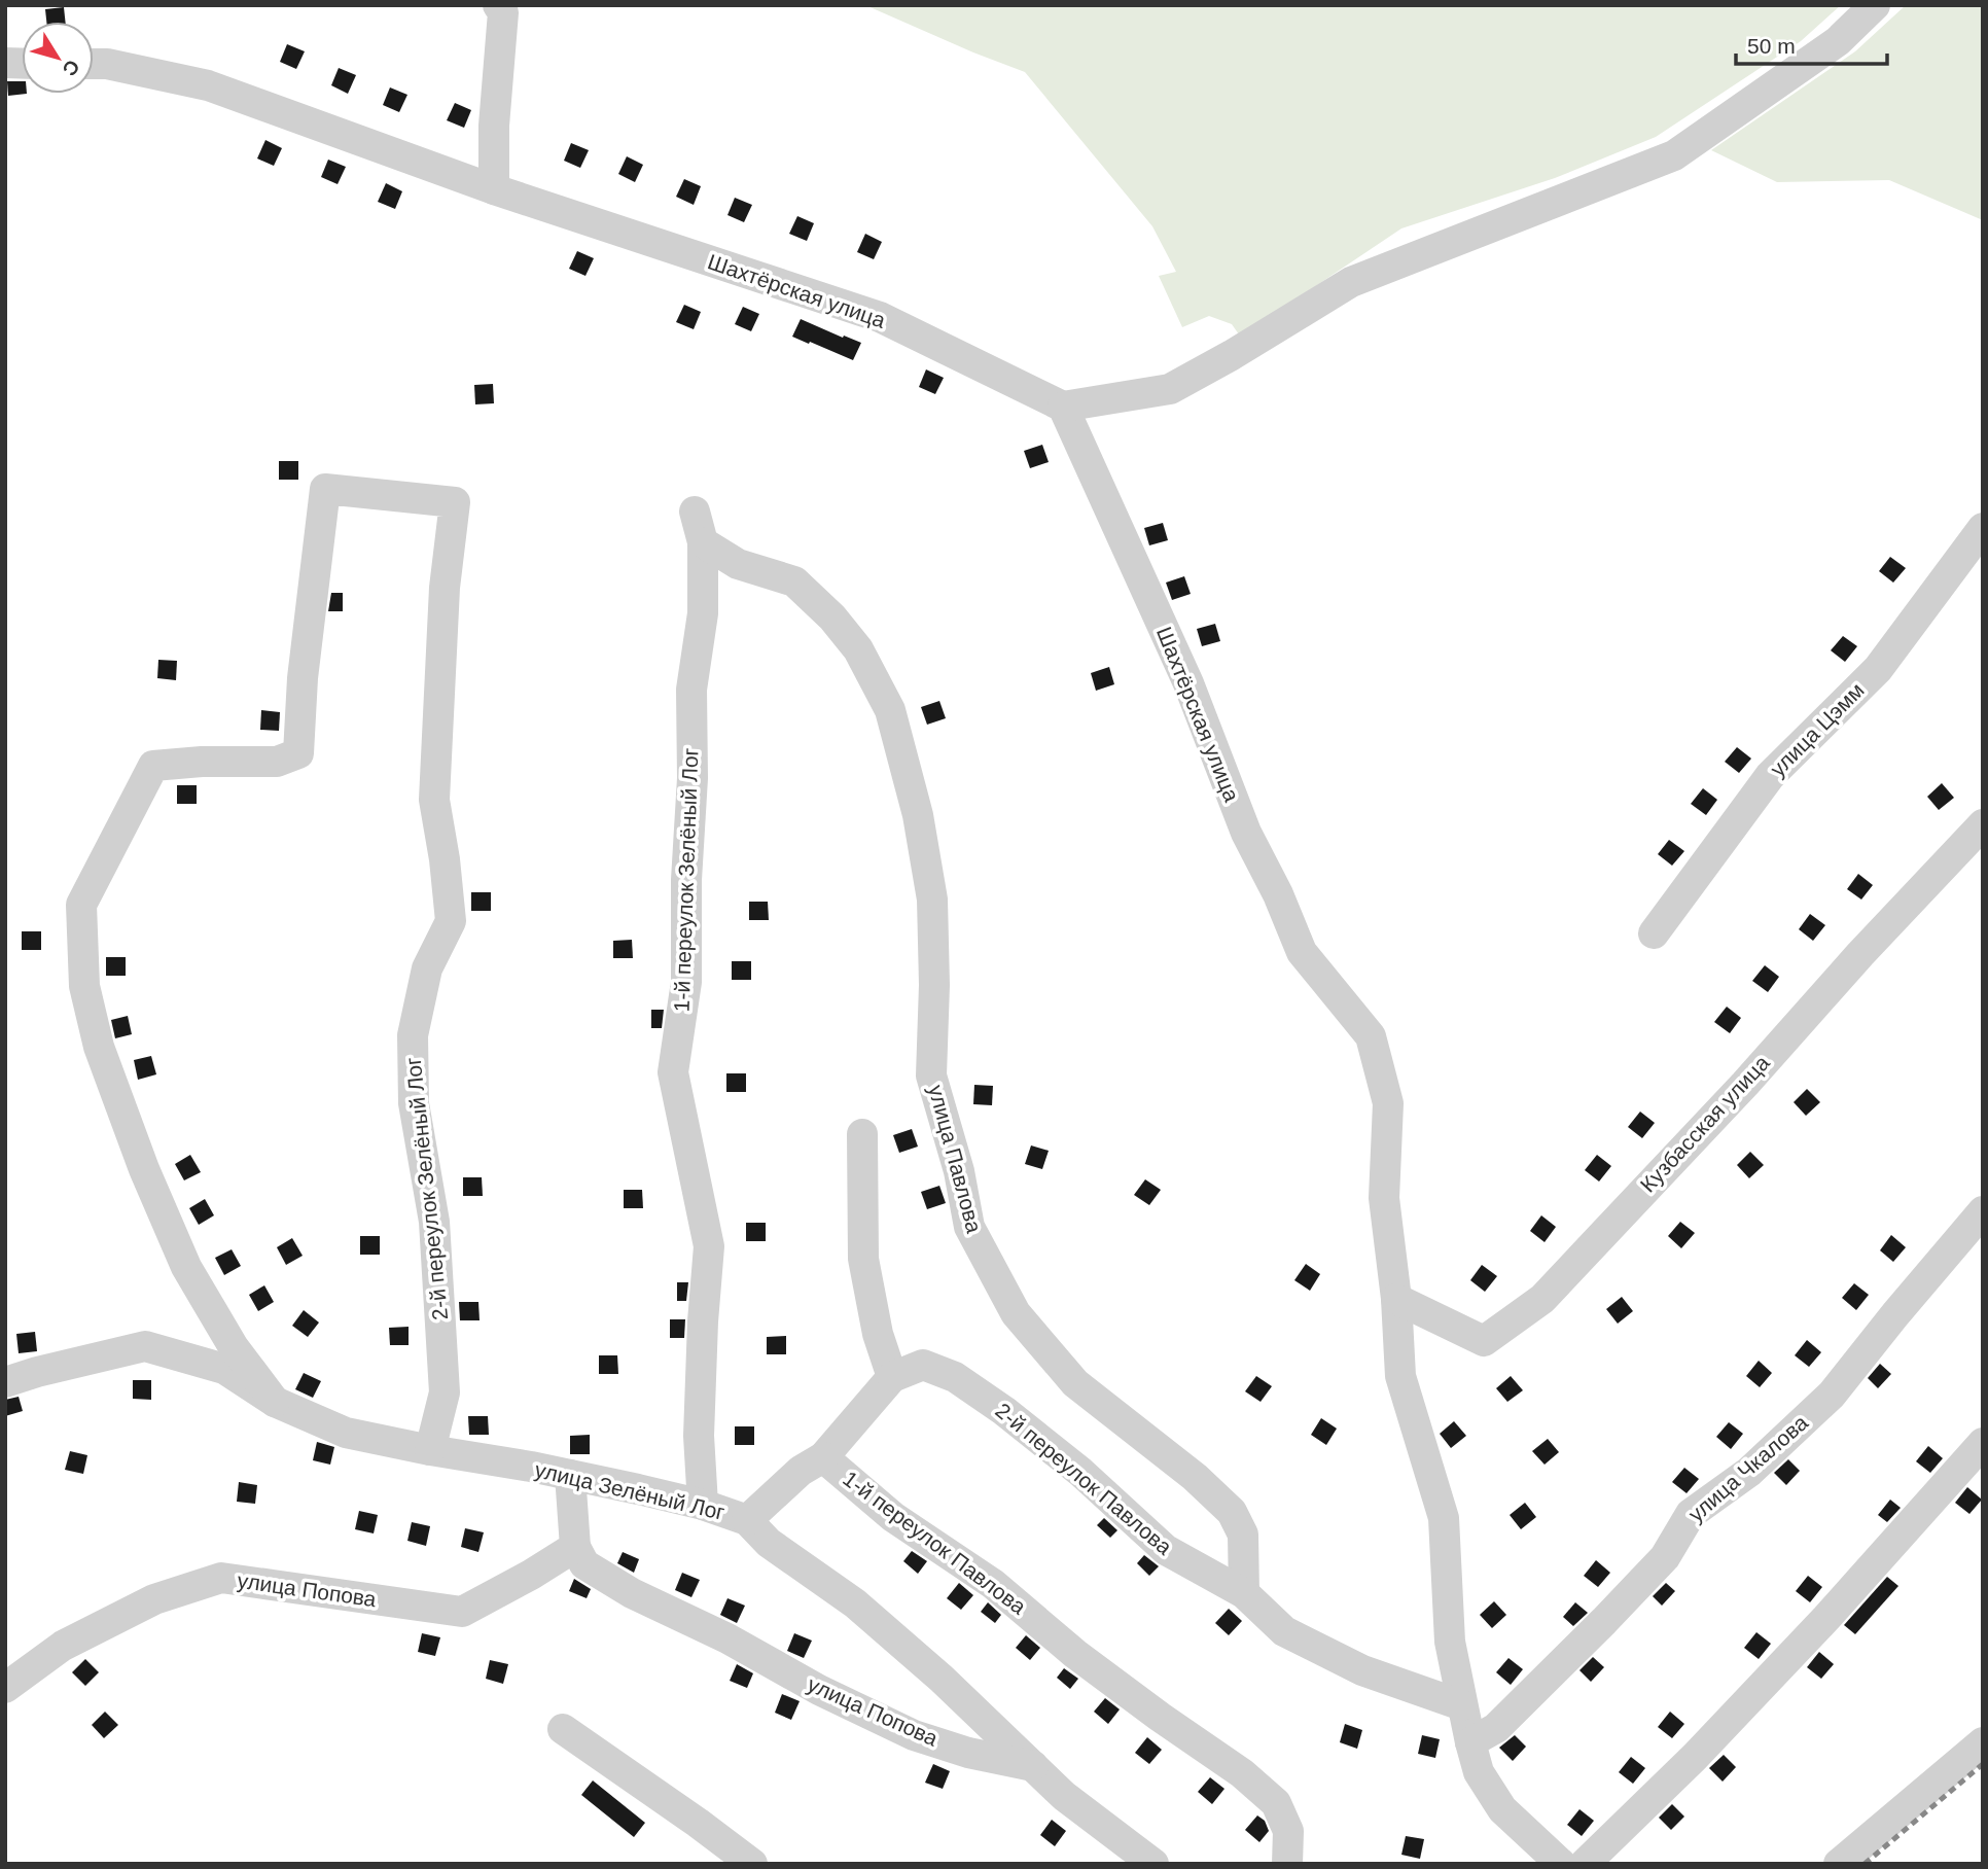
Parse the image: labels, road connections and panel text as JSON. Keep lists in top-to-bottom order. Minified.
{"streets":{"street":["Шахтёрская улица","улица Цэмм","1-й переулок Зелёный Лог","Кузбасская улица","улица Павлова","2-й переулок Зелёный Лог","улица Чкалова","2-й переулок Павлова","улица Зелёный Лог","1-й переулок Павлова","улица Попова"]},"crossings":[["Шахтёрская улица","Кузбасская улица"],["Шахтёрская улица","улица Чкалова"],["Шахтёрская улица","2-й переулок Павлова"],["1-й переулок Зелёный Лог","улица Павлова"],["1-й переулок Зелёный Лог","улица Зелёный Лог"],["улица Павлова","2-й переулок Павлова"],["2-й переулок Зелёный Лог","улица Зелёный Лог"],["2-й переулок Павлова","1-й переулок Павлова"],["улица Зелёный Лог","улица Попова"]],"scale_bar":"50 m","north":"bottom right"}
